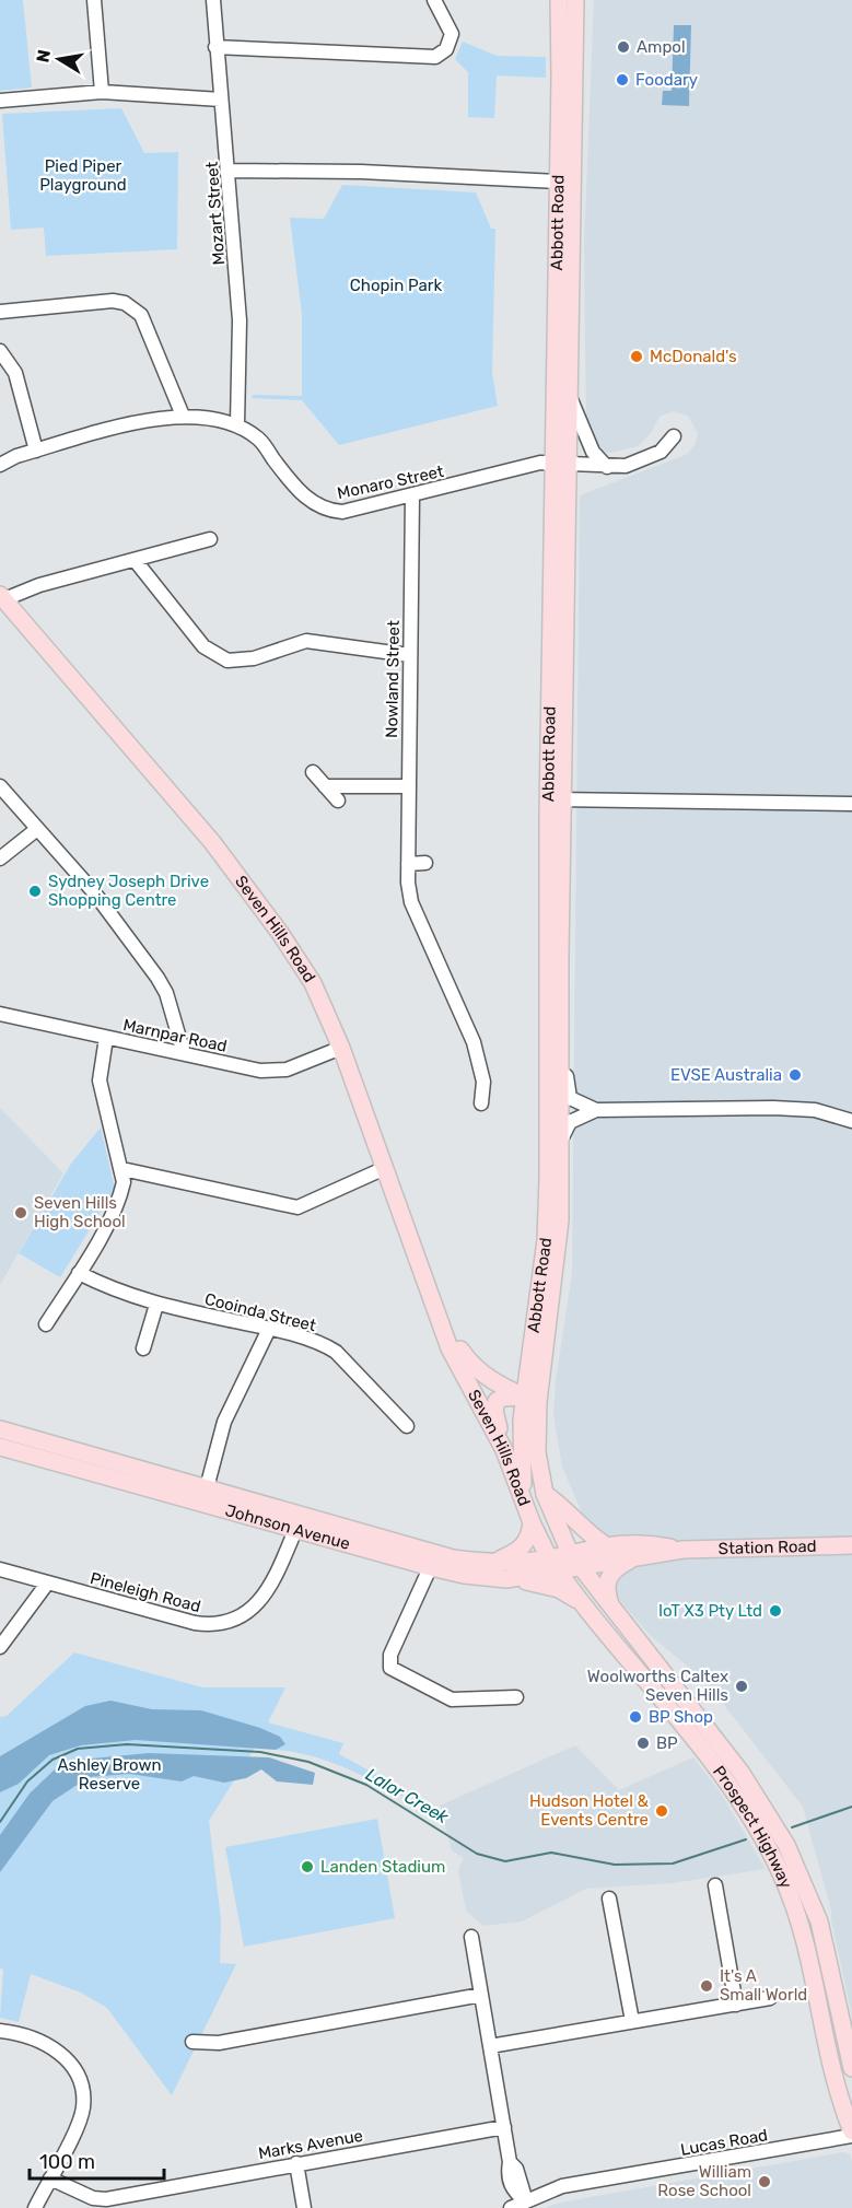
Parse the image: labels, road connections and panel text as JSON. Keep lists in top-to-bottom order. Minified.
{"streets":{"main road":["Abbott Road","Seven Hills Road","Johnson Avenue","Station Road","Prospect Highway"],"street":["Mozart Street","Monaro Street","Nowland Street","Marnpar Road","Cooinda Street","Pineleigh Road","Lucas Road","Marks Avenue"]},"crossings":[["Mozart Street","Monaro Street"],["Abbott Road","Monaro Street"],["Abbott Road","Seven Hills Road"],["Monaro Street","Nowland Street"],["Seven Hills Road","Marnpar Road"],["Seven Hills Road","Johnson Avenue"],["Seven Hills Road","Station Road"],["Seven Hills Road","Prospect Highway"],["Johnson Avenue","Station Road"],["Johnson Avenue","Pineleigh Road"],["Johnson Avenue","Prospect Highway"],["Station Road","Prospect Highway"],["Prospect Highway","Lucas Road"]],"water":["Lalor Creek"],"parks":["Pied Piper Playground","Chopin Park","Ashley Brown Reserve"],"places":["Ampol","Foodary","McDonald's","Sydney Joseph Drive Shopping Centre","EVSE Australia","Seven Hills High School","IoT X3 Pty Ltd","Woolworths Caltex Seven Hills","BP Shop","BP","Hudson Hotel & Events Centre","Landen Stadium","It's A Small World","William Rose School"],"scale_bar":"100 m","north":"left"}
